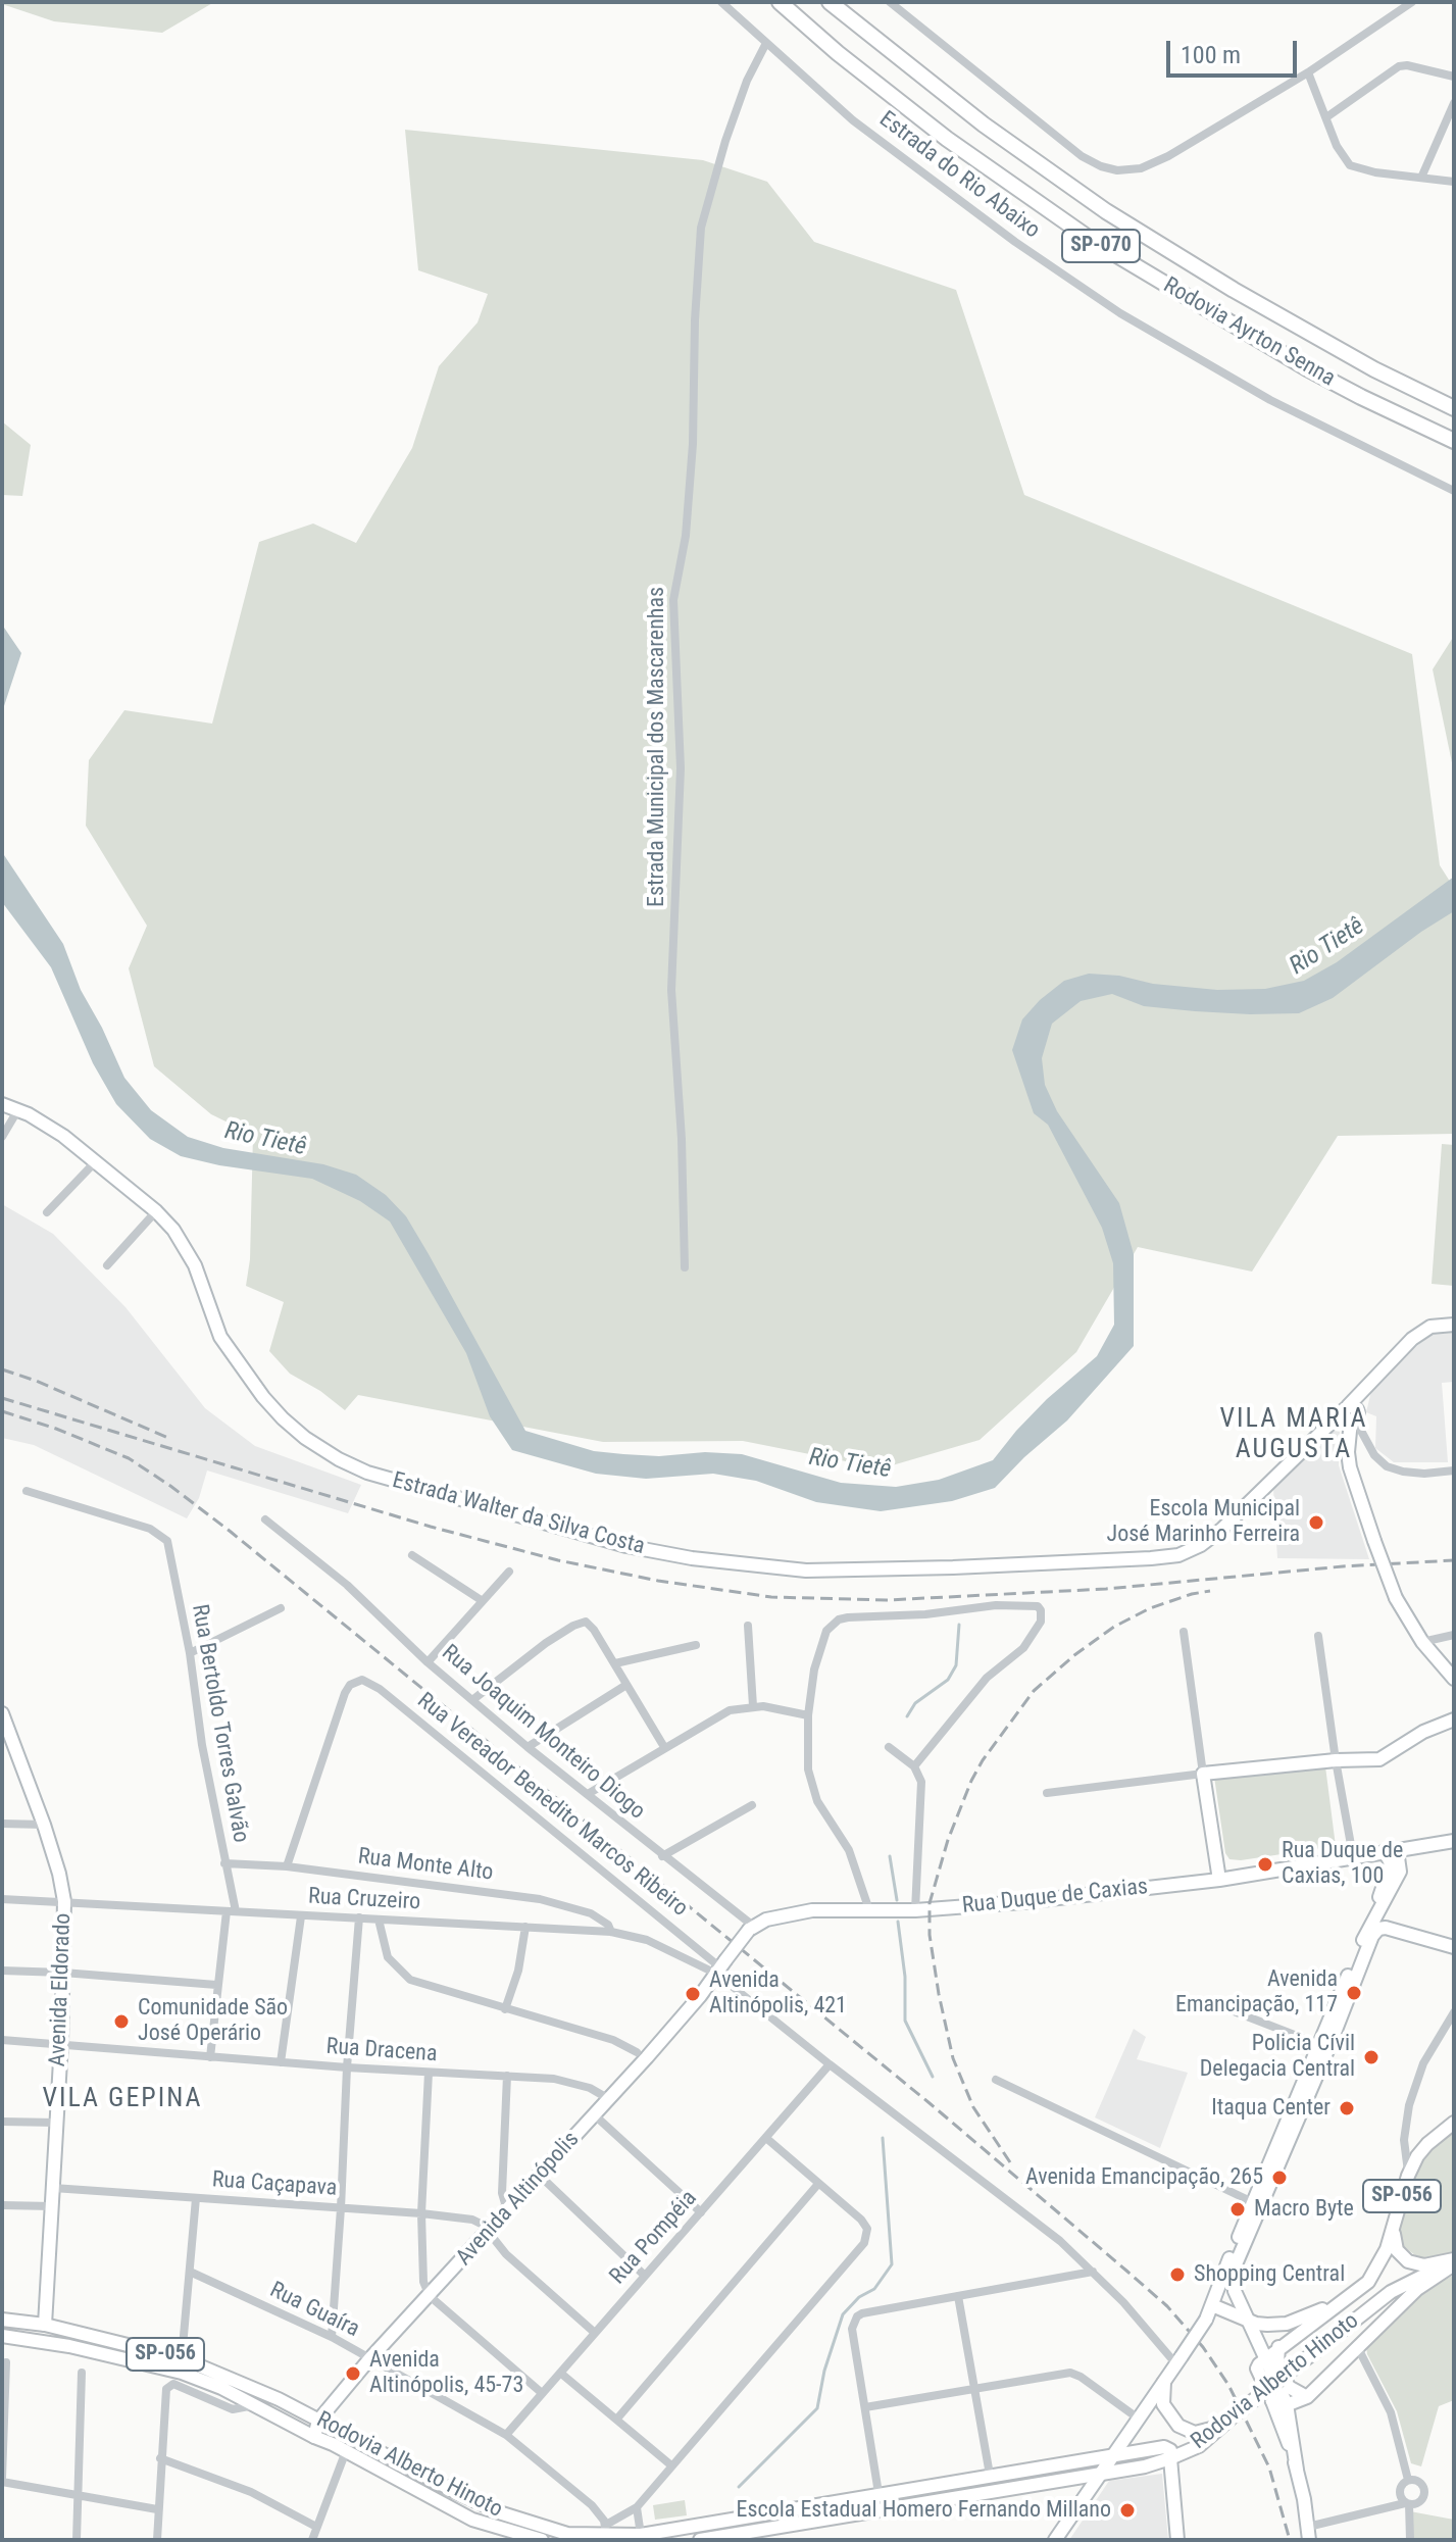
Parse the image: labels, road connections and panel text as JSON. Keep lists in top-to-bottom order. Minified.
{"streets":{"highway":["SP-070","Rodovia Ayrton Senna"],"main road":["Estrada Walter da Silva Costa","Rua Duque de Caxias","Avenida Eldorado","SP-056","Avenida Altinópolis","Rodovia Alberto Hinoto"],"street":["Estrada do Rio Abaixo","Estrada Municipal dos Mascarenhas","Rua Bertoldo Torres Galvão","Rua Joaquim Monteiro Diogo","Rua Vereador Benedito Marcos Ribeiro","Rua Monte Alto","Rua Cruzeiro","Rua Dracena","Rua Caçapava","Rua Pompéia","Rua Guaíra"]},"crossings":[["Estrada do Rio Abaixo","Estrada Municipal dos Mascarenhas"],["Rua Bertoldo Torres Galvão","Rua Monte Alto"],["Rua Bertoldo Torres Galvão","Rua Cruzeiro"],["Rua Joaquim Monteiro Diogo","Rua Duque de Caxias"],["Rua Vereador Benedito Marcos Ribeiro","Rua Monte Alto"],["Rua Vereador Benedito Marcos Ribeiro","Rua Cruzeiro"],["Rua Vereador Benedito Marcos Ribeiro","Avenida Altinópolis"],["Rua Vereador Benedito Marcos Ribeiro","Rua Pompéia"],["Rua Monte Alto","Rua Cruzeiro"],["Rua Cruzeiro","Avenida Eldorado"],["Rua Cruzeiro","Avenida Altinópolis"],["Avenida Eldorado","Rua Dracena"],["Avenida Eldorado","Rua Caçapava"],["Avenida Eldorado","Rodovia Alberto Hinoto"],["Rua Dracena","Avenida Altinópolis"],["Rua Caçapava","Avenida Altinópolis"],["Avenida Altinópolis","Rua Guaíra"],["Avenida Altinópolis","Rodovia Alberto Hinoto"],["Rua Pompéia","Rua Guaíra"],["Rua Guaíra","Rodovia Alberto Hinoto"]],"districts":["VILA MARIA AUGUSTA","VILA GEPINA"],"water":["Rio Tietê"],"places":["Escola Municipal José Marinho Ferreira","Rua Duque de Caxias, 100","Avenida Emancipação, 117","Avenida Altinópolis, 421","Comunidade São José Operário","Policia Cívil Delegacia Central","Itaqua Center","Avenida Emancipação, 265","Macro Byte","Shopping Central","Avenida Altinópolis, 45-73","Escola Estadual Homero Fernando Millano"],"scale_bar":"100 m"}
